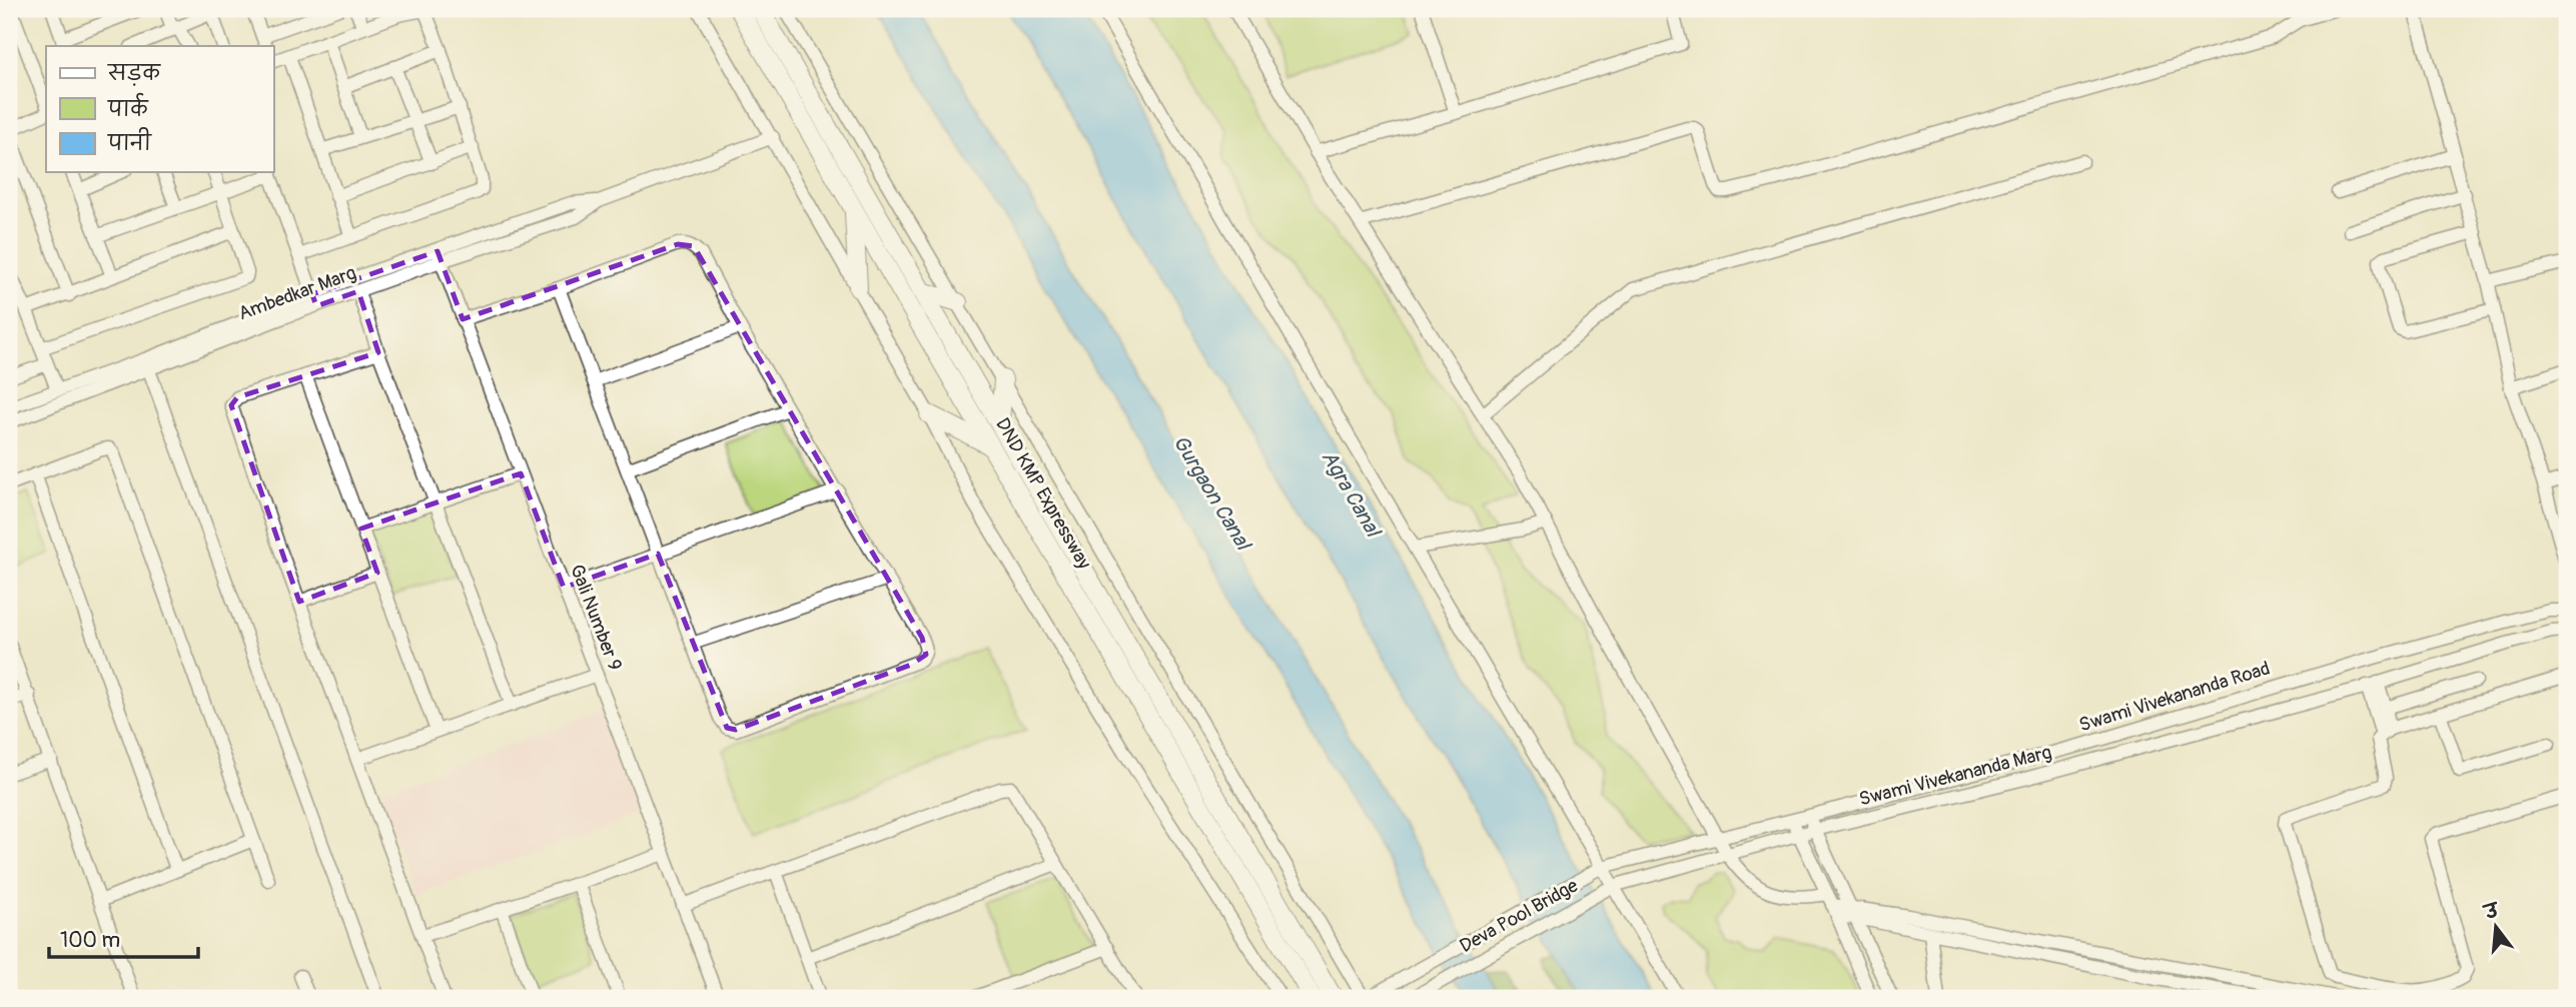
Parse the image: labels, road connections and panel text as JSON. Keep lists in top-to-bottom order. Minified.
{"streets":{"highway":["DND KMP Expressway"],"street":["Ambedkar Marg","Gali Number 9","Swami Vivekananda Road","Swami Vivekananda Marg","Deva Pool Bridge"]},"crossings":[["Ambedkar Marg","Gali Number 9"],["Swami Vivekananda Marg","Deva Pool Bridge"]],"water":["Gurgaon Canal","Agra Canal"],"legend":["सड़क","पार्क","पानी"],"scale_bar":"100 m","north":"top"}
